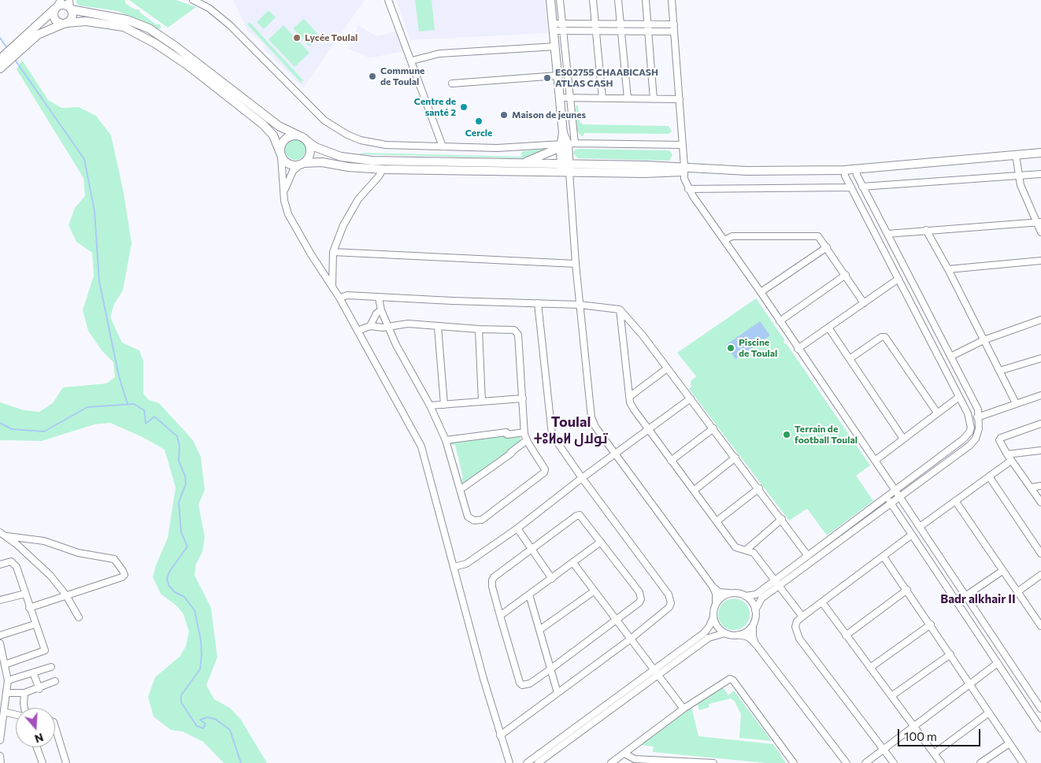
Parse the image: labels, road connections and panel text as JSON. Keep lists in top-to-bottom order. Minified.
{"districts":["Toulal ⵜⵓⵍⴰⵍ تولال","Badr alkhair II"],"places":["Lycée Toulal","Commune de Toulal","ES02755 CHAABICASH ATLAS CASH","Centre de santé 2","Maison de jeunes","Cercle","Piscine de Toulal","Terrain de football Toulal"],"scale_bar":"100 m","north":"bottom"}
